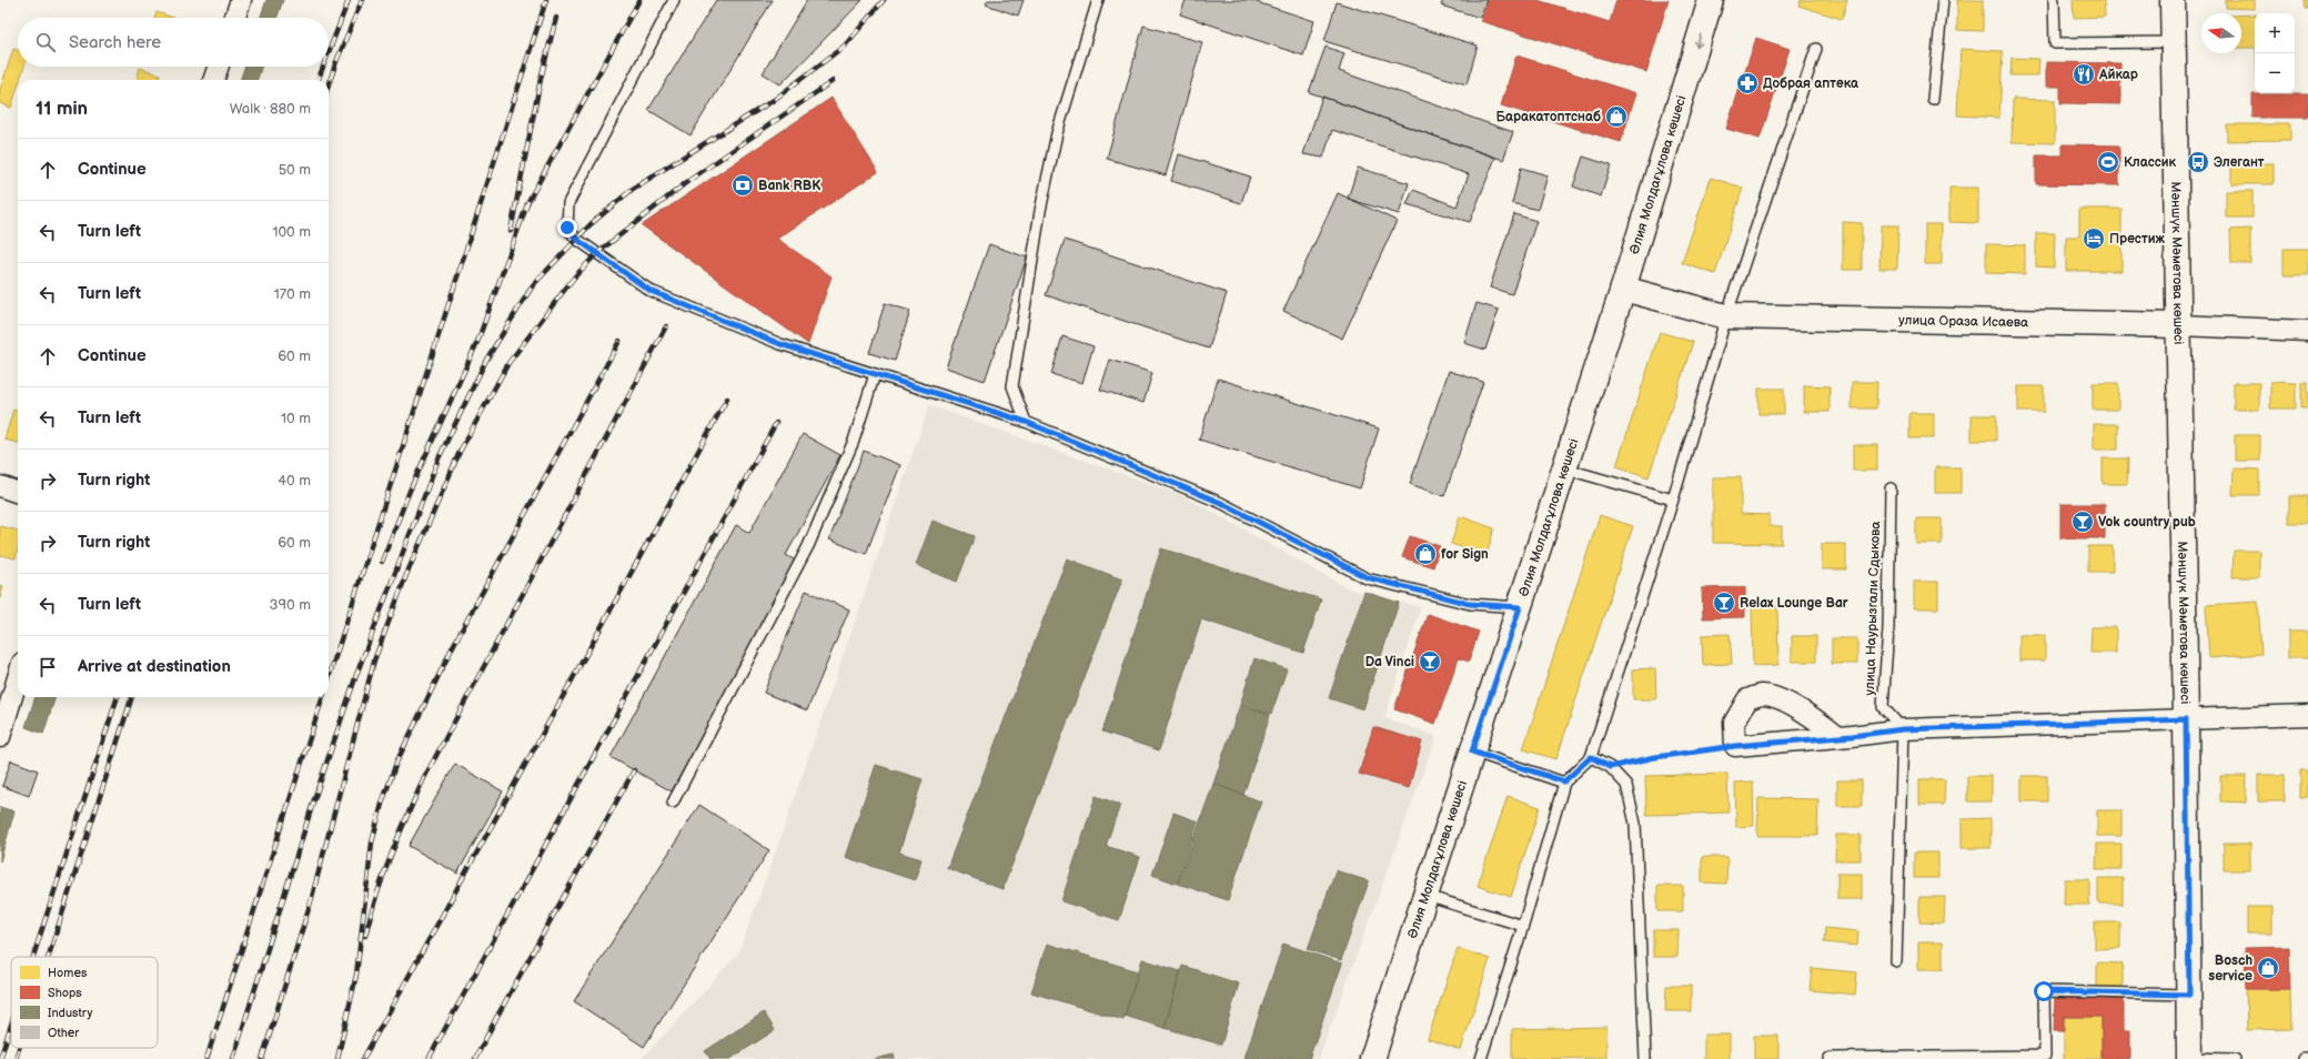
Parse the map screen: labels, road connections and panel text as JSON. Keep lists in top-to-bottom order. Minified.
{"streets":{"main road":["Әлия Молдағұлова көшесі","Мәншүк Мәметова көшесі","улица Ораза Исаева"],"lane":["улица Наурызгали Сдыкова"]},"crossings":[["Әлия Молдағұлова көшесі","улица Ораза Исаева"],["Мәншүк Мәметова көшесі","улица Ораза Исаева"]],"places":{"restaurant":["Айкар"],"pharmacy":["Добрая аптека"],"shop":["Баракатоптснаб","for Sign","Bosch service"],"sports":["Классик"],"bus stop":["Элегант"],"bank":["Bank RBK"],"hotel":["Престиж"],"bar":["Vok country pub","Relax Lounge Bar","Da Vinci"]},"legend":["Homes","Shops","Industry","Other"],"north":"left","page":{"map_buttons":["+","−"],"search":"Search here","heading":["11 min","Walk · 880 m"],"list":[["Continue","50 m"],["Turn left","100 m"],["Turn left","170 m"],["Continue","60 m"],["Turn left","10 m"],["Turn right","40 m"],["Turn right","60 m"],["Turn left","390 m"],"Arrive at destination"]}}
